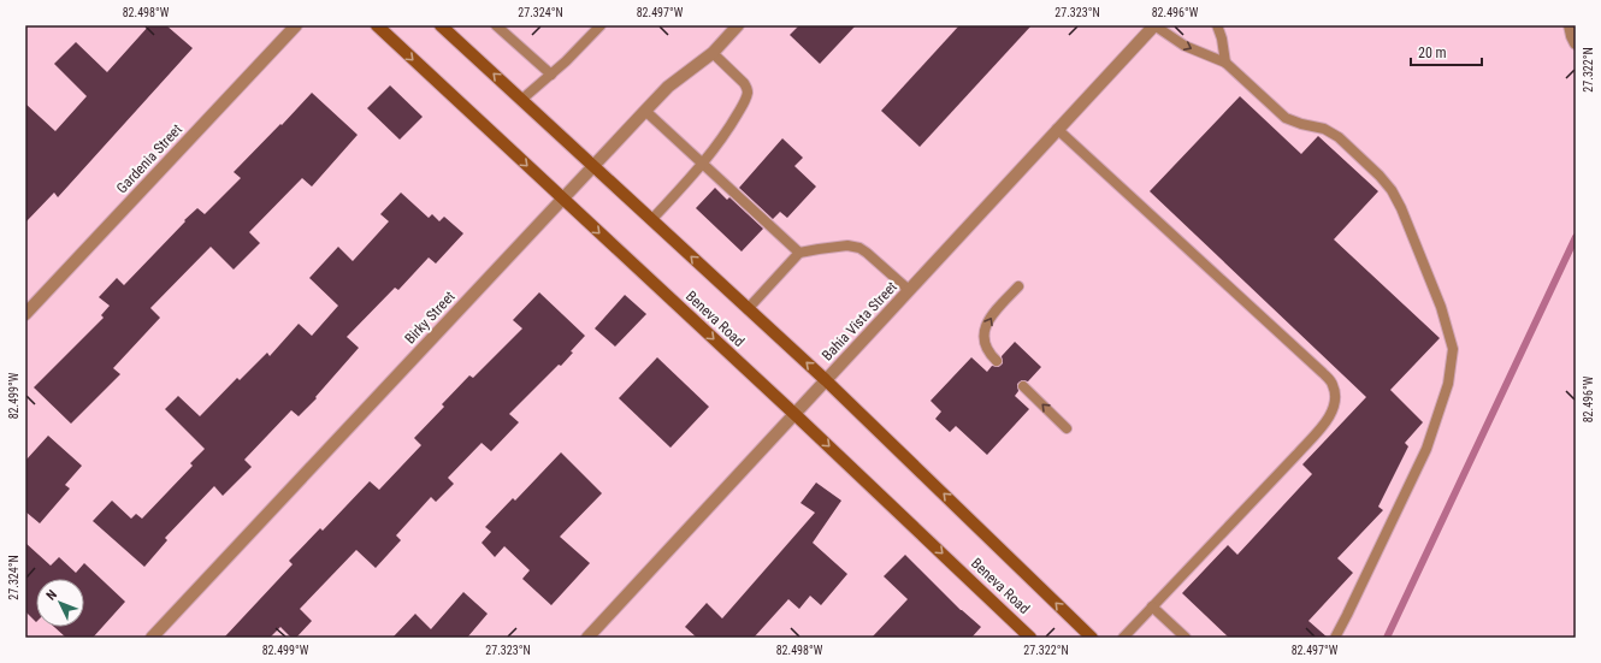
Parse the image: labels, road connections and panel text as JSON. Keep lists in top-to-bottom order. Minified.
{"streets":{"main road":["Beneva Road"],"street":["Gardenia Street","Birky Street","Bahia Vista Street"]},"crossings":[["Birky Street","Beneva Road"],["Beneva Road","Bahia Vista Street"]],"scale_bar":"20 m","north":"top left","coordinates":["82.498°W","27.324°N","82.497°W","27.323°N","82.496°W","27.322°N","82.499°W"]}
